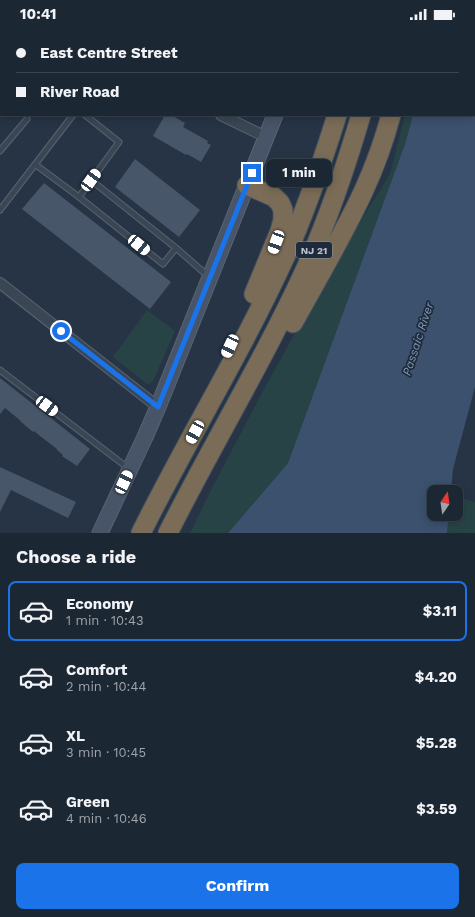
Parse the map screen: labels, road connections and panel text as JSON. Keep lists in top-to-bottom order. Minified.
{"streets":{"highway":["NJ 21"]},"water":["Passaic River"],"north":"top","page":{"status":"10:41","banner":["East Centre Street","River Road"],"bubble":"1 min","heading":"Choose a ride","list":[{"name":"Economy","note":"1 min · 10:43","value":"$3.11"},{"name":"Comfort","note":"2 min · 10:44","value":"$4.20"},{"name":"XL","note":"3 min · 10:45","value":"$5.28"},{"name":"Green","note":"4 min · 10:46","value":"$3.59"}],"buttons":"Confirm"}}
